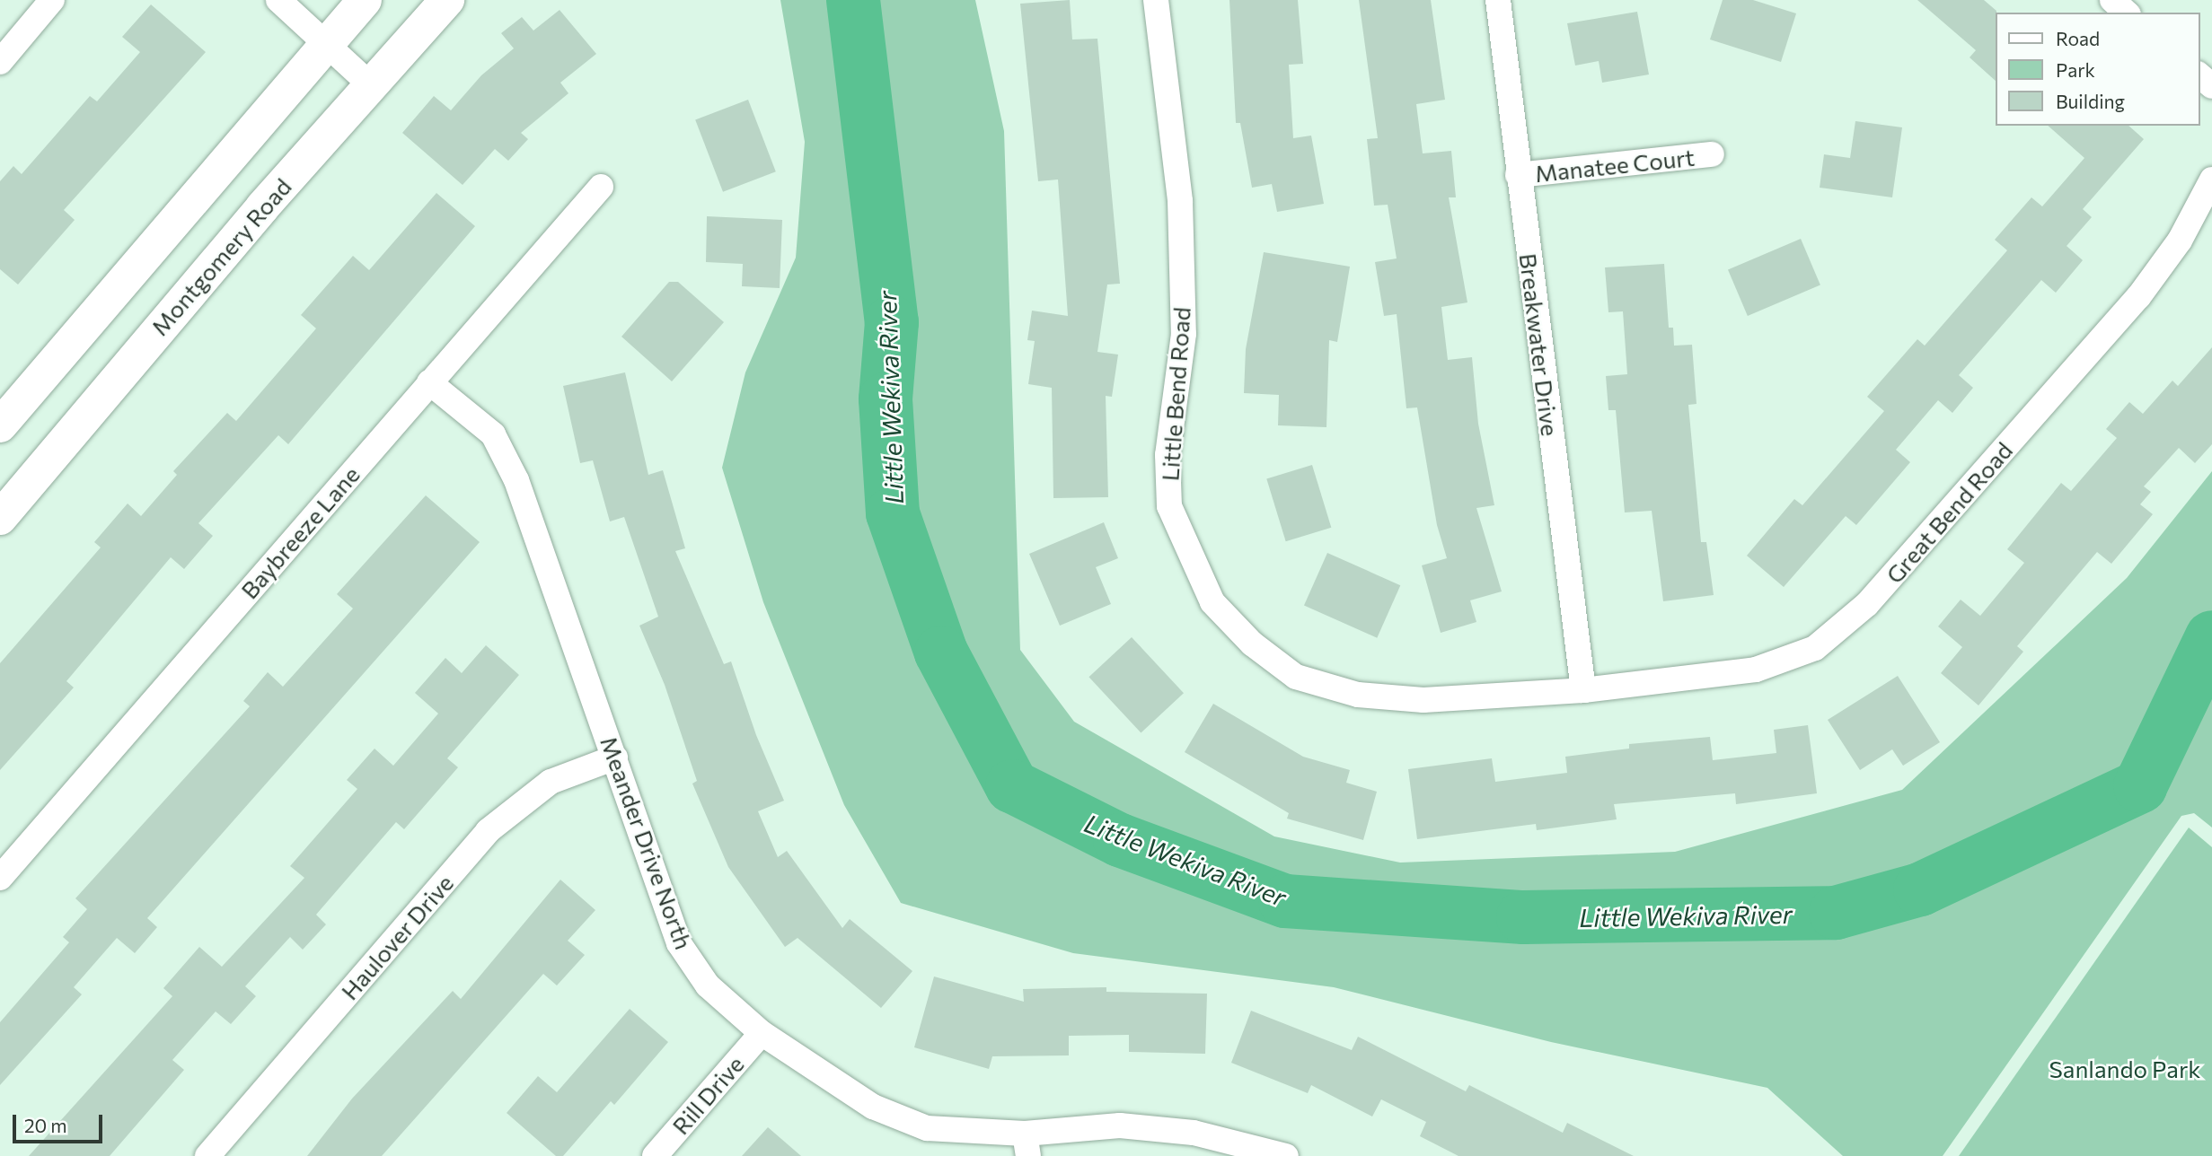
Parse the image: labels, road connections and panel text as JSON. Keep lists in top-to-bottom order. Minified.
{"streets":{"main road":["Montgomery Road"],"street":["Manatee Court","Breakwater Drive","Little Bend Road","Great Bend Road","Baybreeze Lane","Meander Drive North","Haulover Drive","Rill Drive"]},"crossings":[["Manatee Court","Breakwater Drive"],["Breakwater Drive","Little Bend Road"],["Breakwater Drive","Great Bend Road"],["Little Bend Road","Great Bend Road"],["Baybreeze Lane","Meander Drive North"],["Meander Drive North","Haulover Drive"],["Meander Drive North","Rill Drive"]],"water":["Little Wekiva River"],"parks":["Sanlando Park"],"legend":["Road","Park","Building"],"scale_bar":"20 m"}
